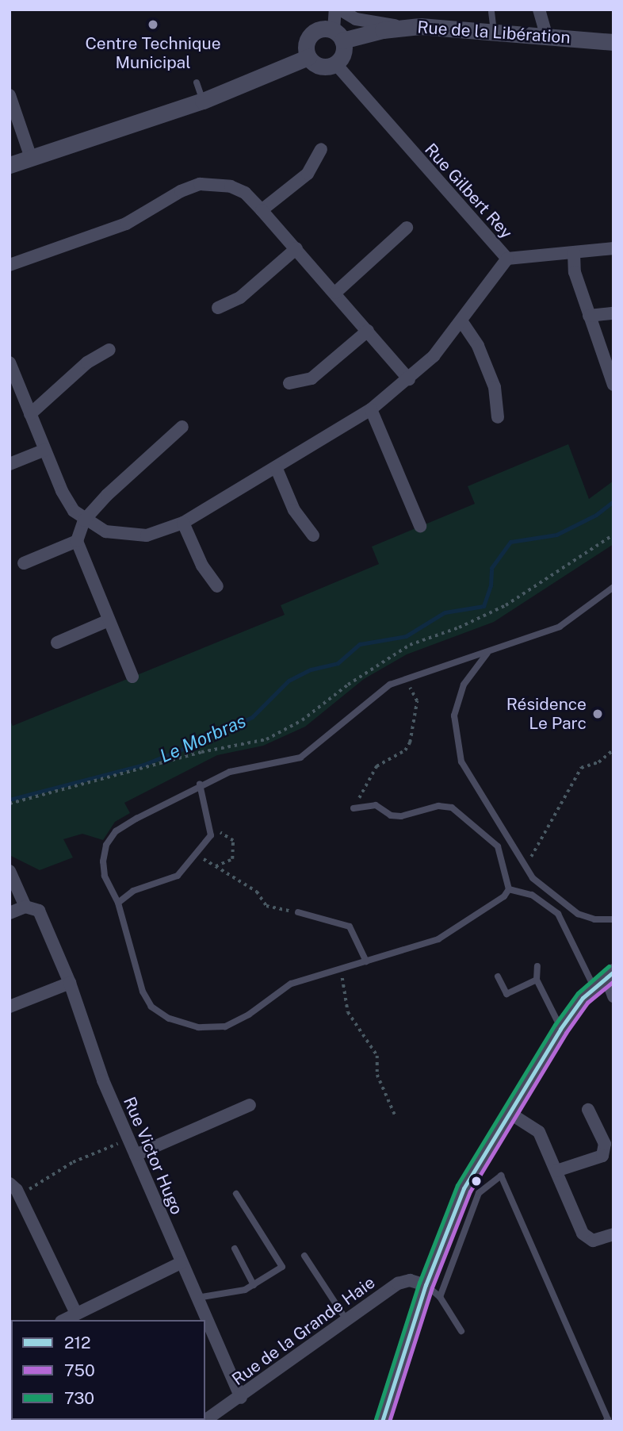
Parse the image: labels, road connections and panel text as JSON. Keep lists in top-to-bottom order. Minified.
{"streets":{"street":["Rue de la Libération","Rue Gilbert Rey","Rue Victor Hugo","Rue de la Grande Haie"]},"crossings":[["Rue de la Libération","Rue Gilbert Rey"],["Rue Victor Hugo","Rue de la Grande Haie"]],"water":["Le Morbras"],"places":["Centre Technique Municipal","Résidence Le Parc"],"lines":["transit line 730","transit line 212","transit line 750"],"legend":["212","750","730"]}
